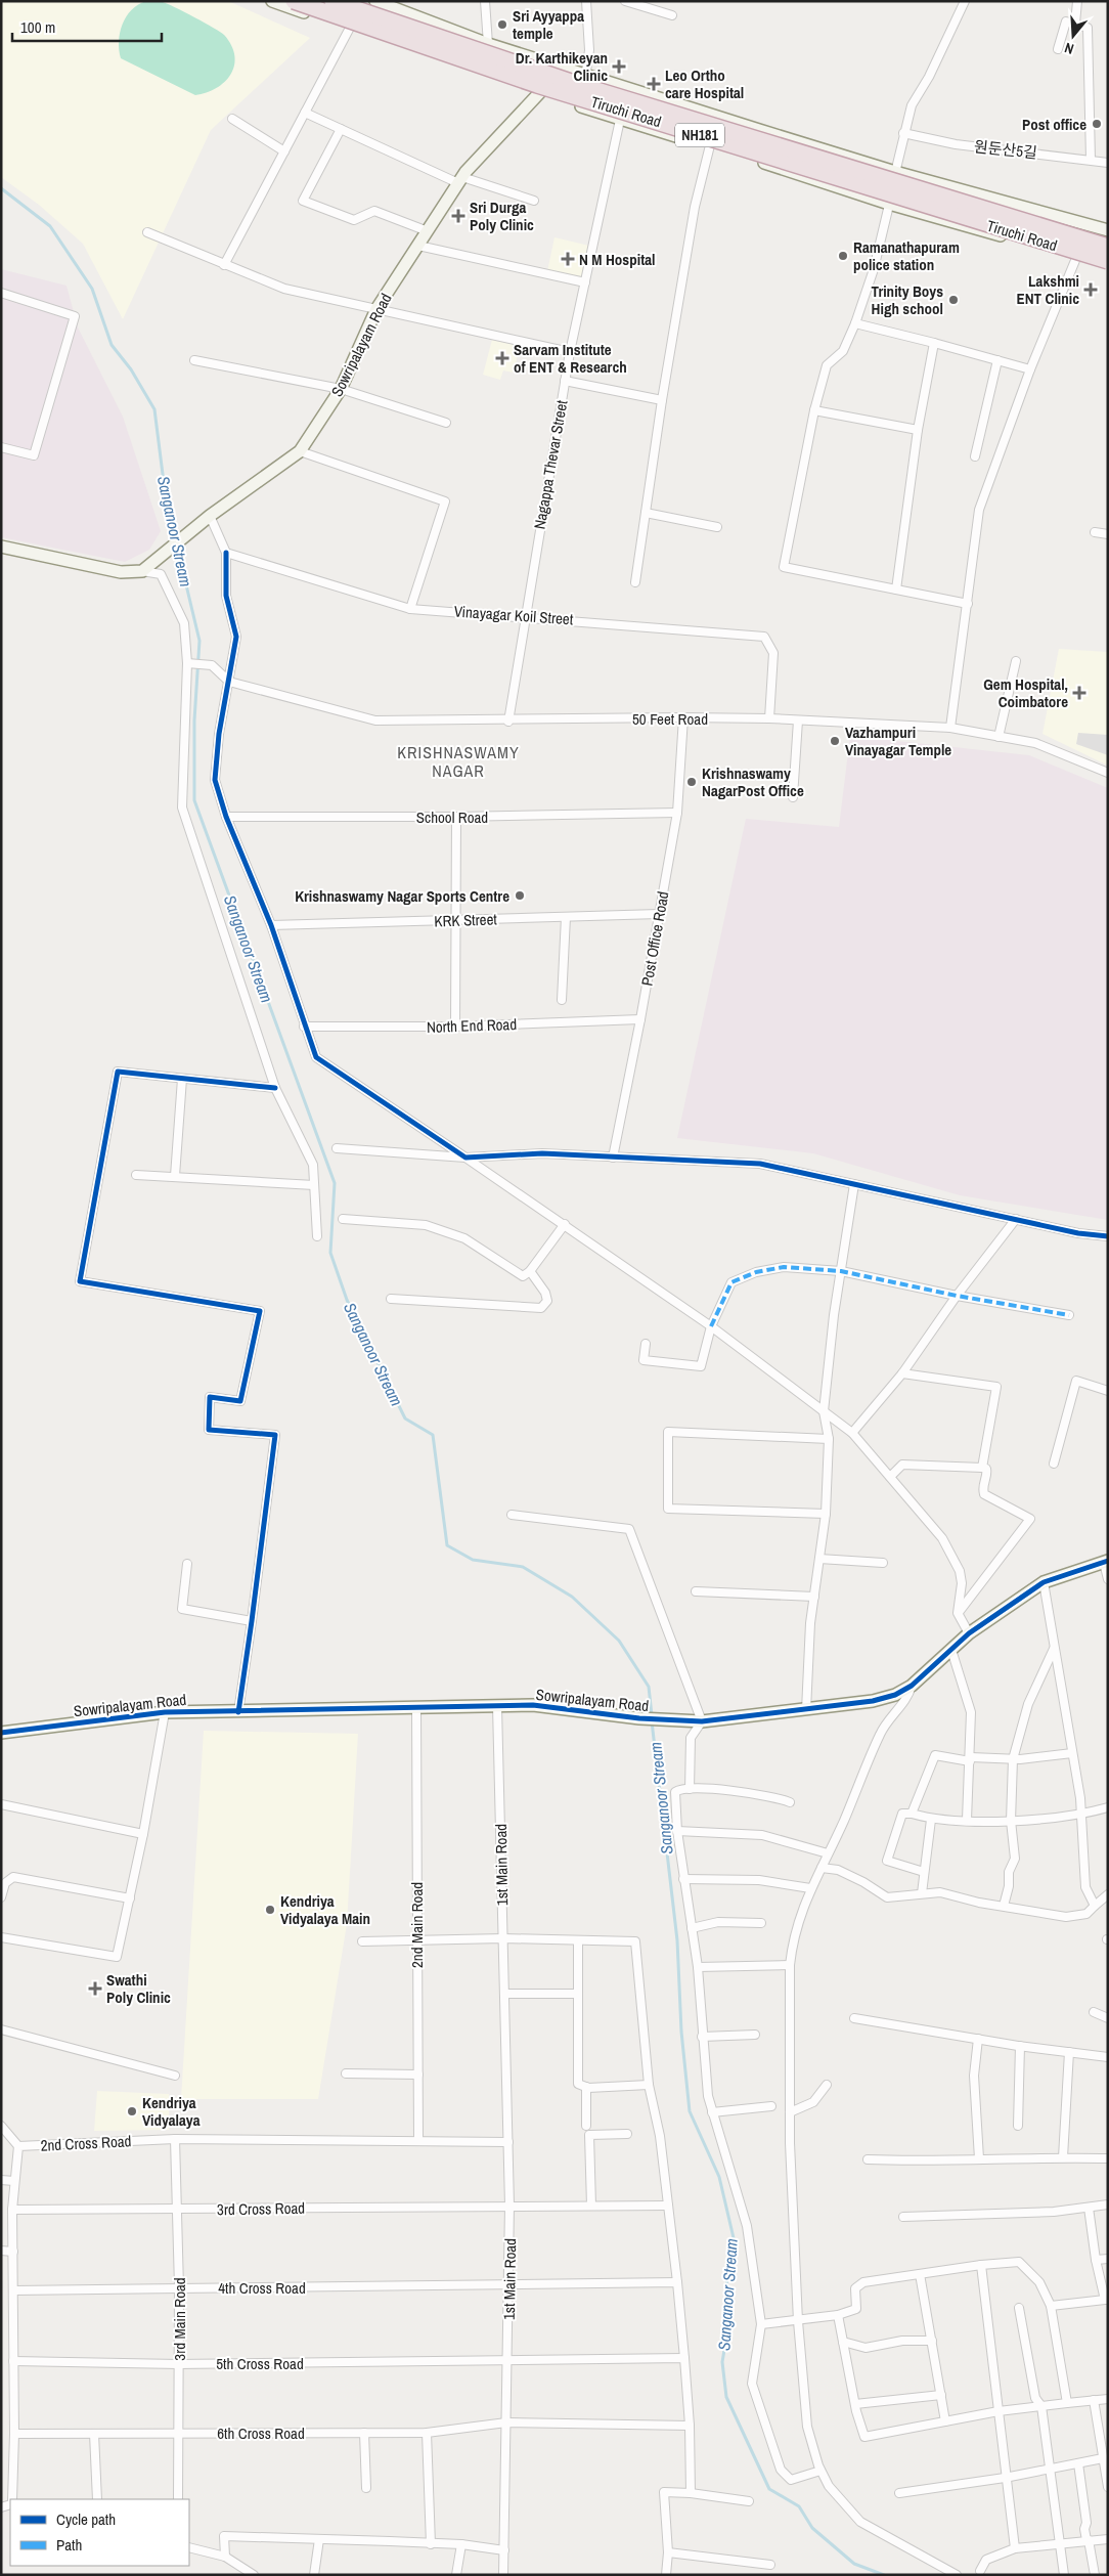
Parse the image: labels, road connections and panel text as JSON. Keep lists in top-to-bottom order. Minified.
{"streets":{"highway":["Tiruchi Road","NH181"],"street":["원둔산5길","Sowripalayam Road","Nagappa Thevar Street","Vinayagar Koil Street","50 Feet Road","School Road","KRK Street","Post Office Road","North End Road","1st Main Road","2nd Main Road","2nd Cross Road","3rd Cross Road","4th Cross Road","3rd Main Road","5th Cross Road","6th Cross Road"]},"crossings":[["Sowripalayam Road","1st Main Road"],["Sowripalayam Road","2nd Main Road"],["Nagappa Thevar Street","Vinayagar Koil Street"],["Nagappa Thevar Street","50 Feet Road"],["Vinayagar Koil Street","50 Feet Road"],["50 Feet Road","Post Office Road"],["School Road","Post Office Road"],["KRK Street","Post Office Road"],["Post Office Road","North End Road"],["1st Main Road","2nd Cross Road"],["1st Main Road","3rd Cross Road"],["1st Main Road","4th Cross Road"],["1st Main Road","5th Cross Road"],["1st Main Road","6th Cross Road"],["2nd Main Road","2nd Cross Road"],["2nd Cross Road","3rd Cross Road"],["2nd Cross Road","4th Cross Road"],["2nd Cross Road","3rd Main Road"],["2nd Cross Road","5th Cross Road"],["2nd Cross Road","6th Cross Road"],["3rd Cross Road","3rd Main Road"],["4th Cross Road","3rd Main Road"],["3rd Main Road","5th Cross Road"],["3rd Main Road","6th Cross Road"]],"districts":["KRISHNASWAMY NAGAR"],"water":["Sanganoor Stream"],"places":{"other":["Sri Ayyappa temple","Post office","Ramanathapuram police station","Trinity Boys High school","Vazhampuri Vinayagar Temple","Krishnaswamy NagarPost Office","Krishnaswamy Nagar Sports Centre","Kendriya Vidyalaya Main","Kendriya Vidyalaya"],"health":["Dr. Karthikeyan Clinic","Leo Ortho care Hospital","Sri Durga Poly Clinic","N M Hospital","Lakshmi ENT Clinic","Sarvam Institute of ENT & Research","Gem Hospital, Coimbatore","Swathi Poly Clinic"]},"legend":["Cycle path","Path"],"scale_bar":"100 m","north":"bottom"}
